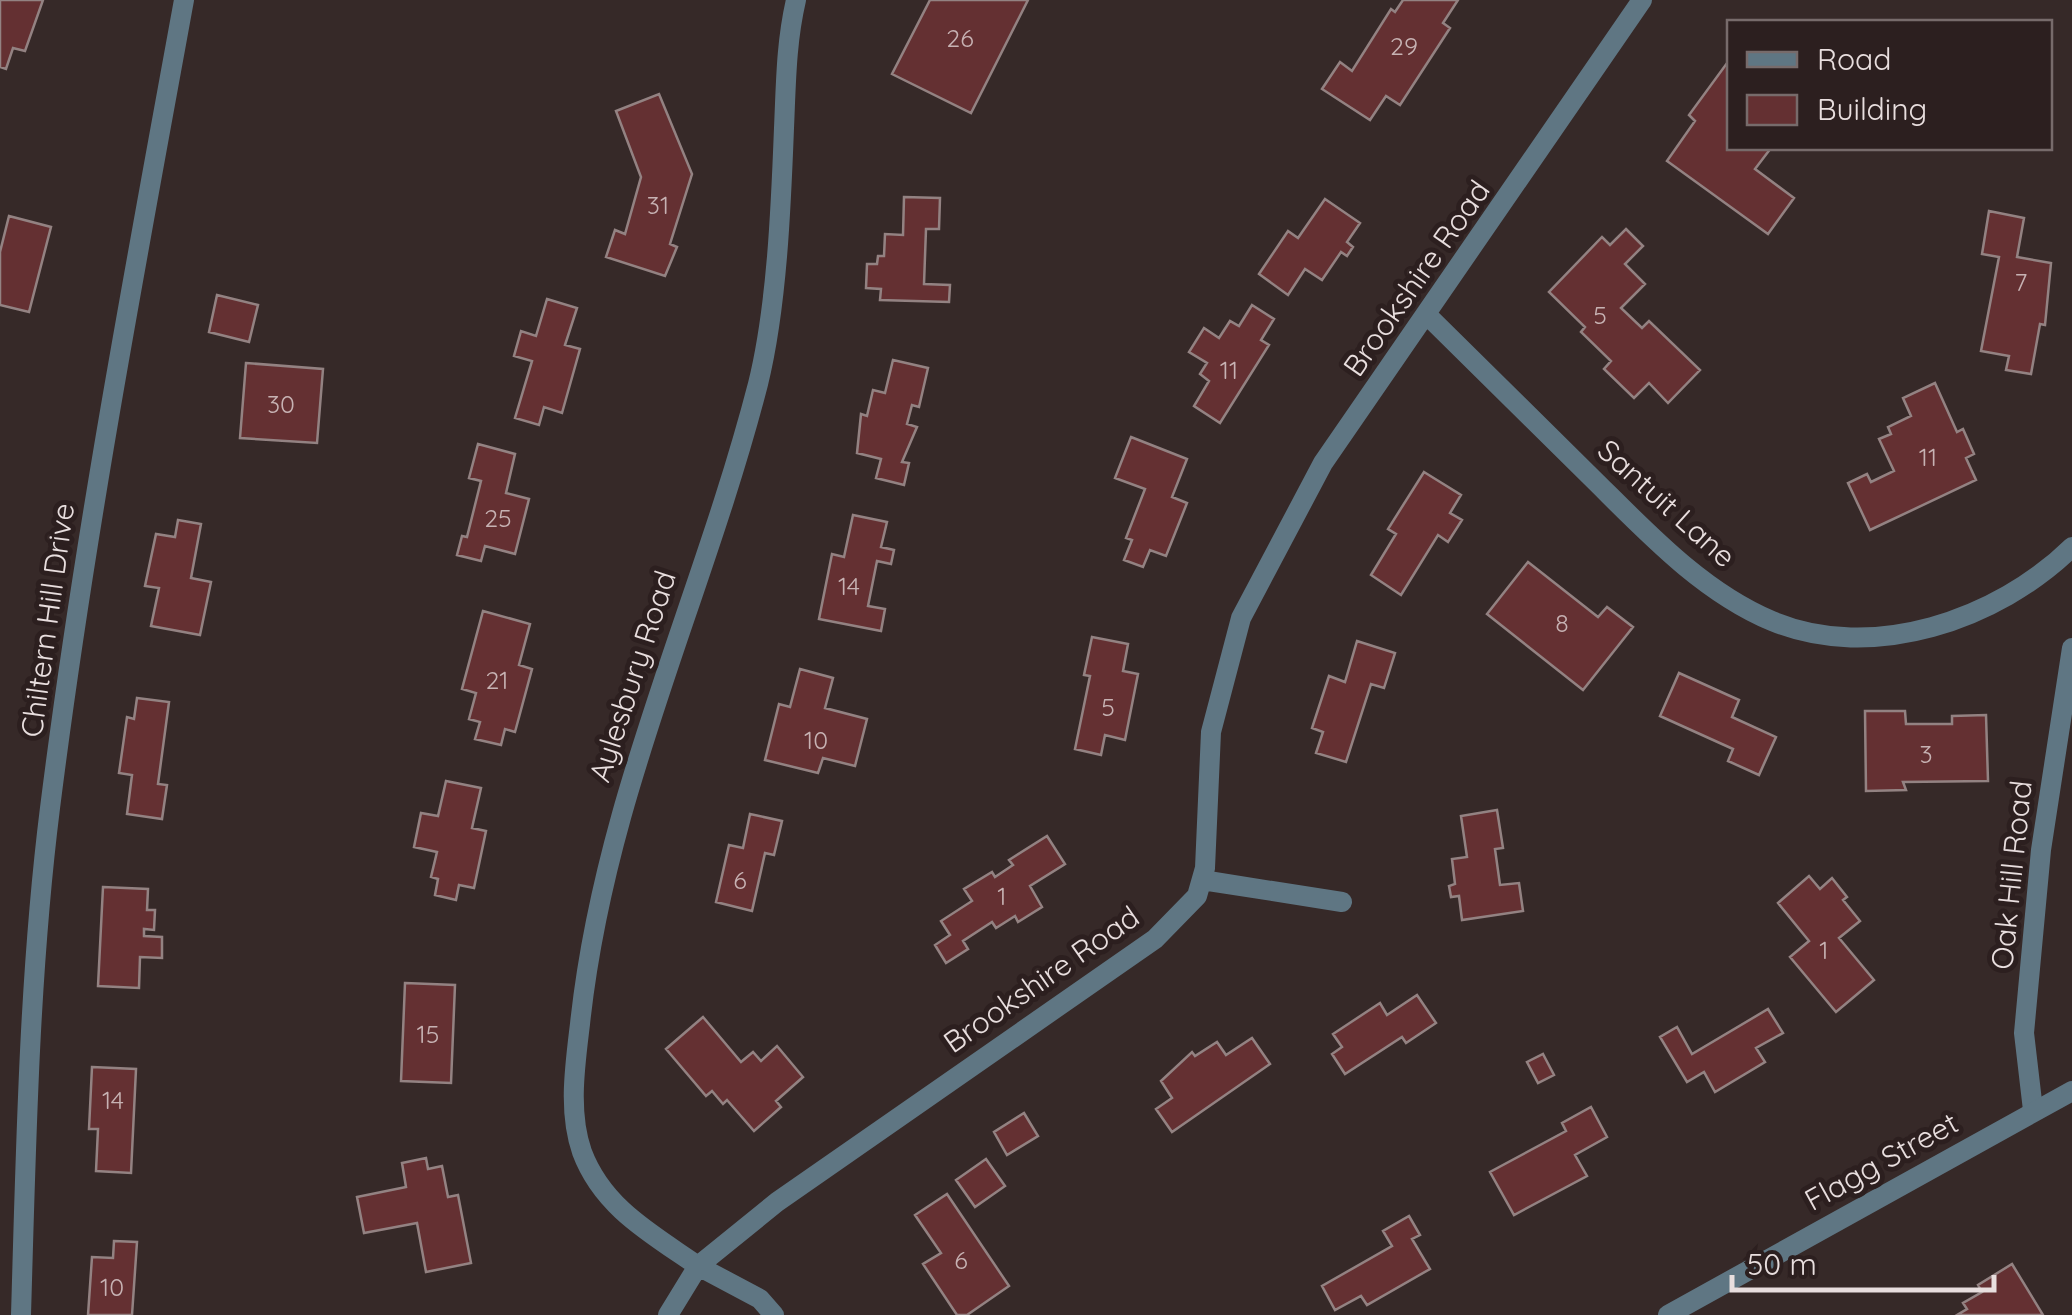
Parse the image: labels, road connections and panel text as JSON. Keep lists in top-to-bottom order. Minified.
{"streets":{"street":["Brookshire Road","Santuit Lane","Chiltern Hill Drive","Aylesbury Road","Oak Hill Road","Flagg Street"]},"crossings":[["Brookshire Road","Santuit Lane"],["Brookshire Road","Aylesbury Road"],["Oak Hill Road","Flagg Street"]],"house_numbers":["26","29","31","7","5","11","30","11","25","14","8","21","5","10","3","6","1","1","15","14","6","10"],"legend":["Road","Building"],"scale_bar":"50 m"}
